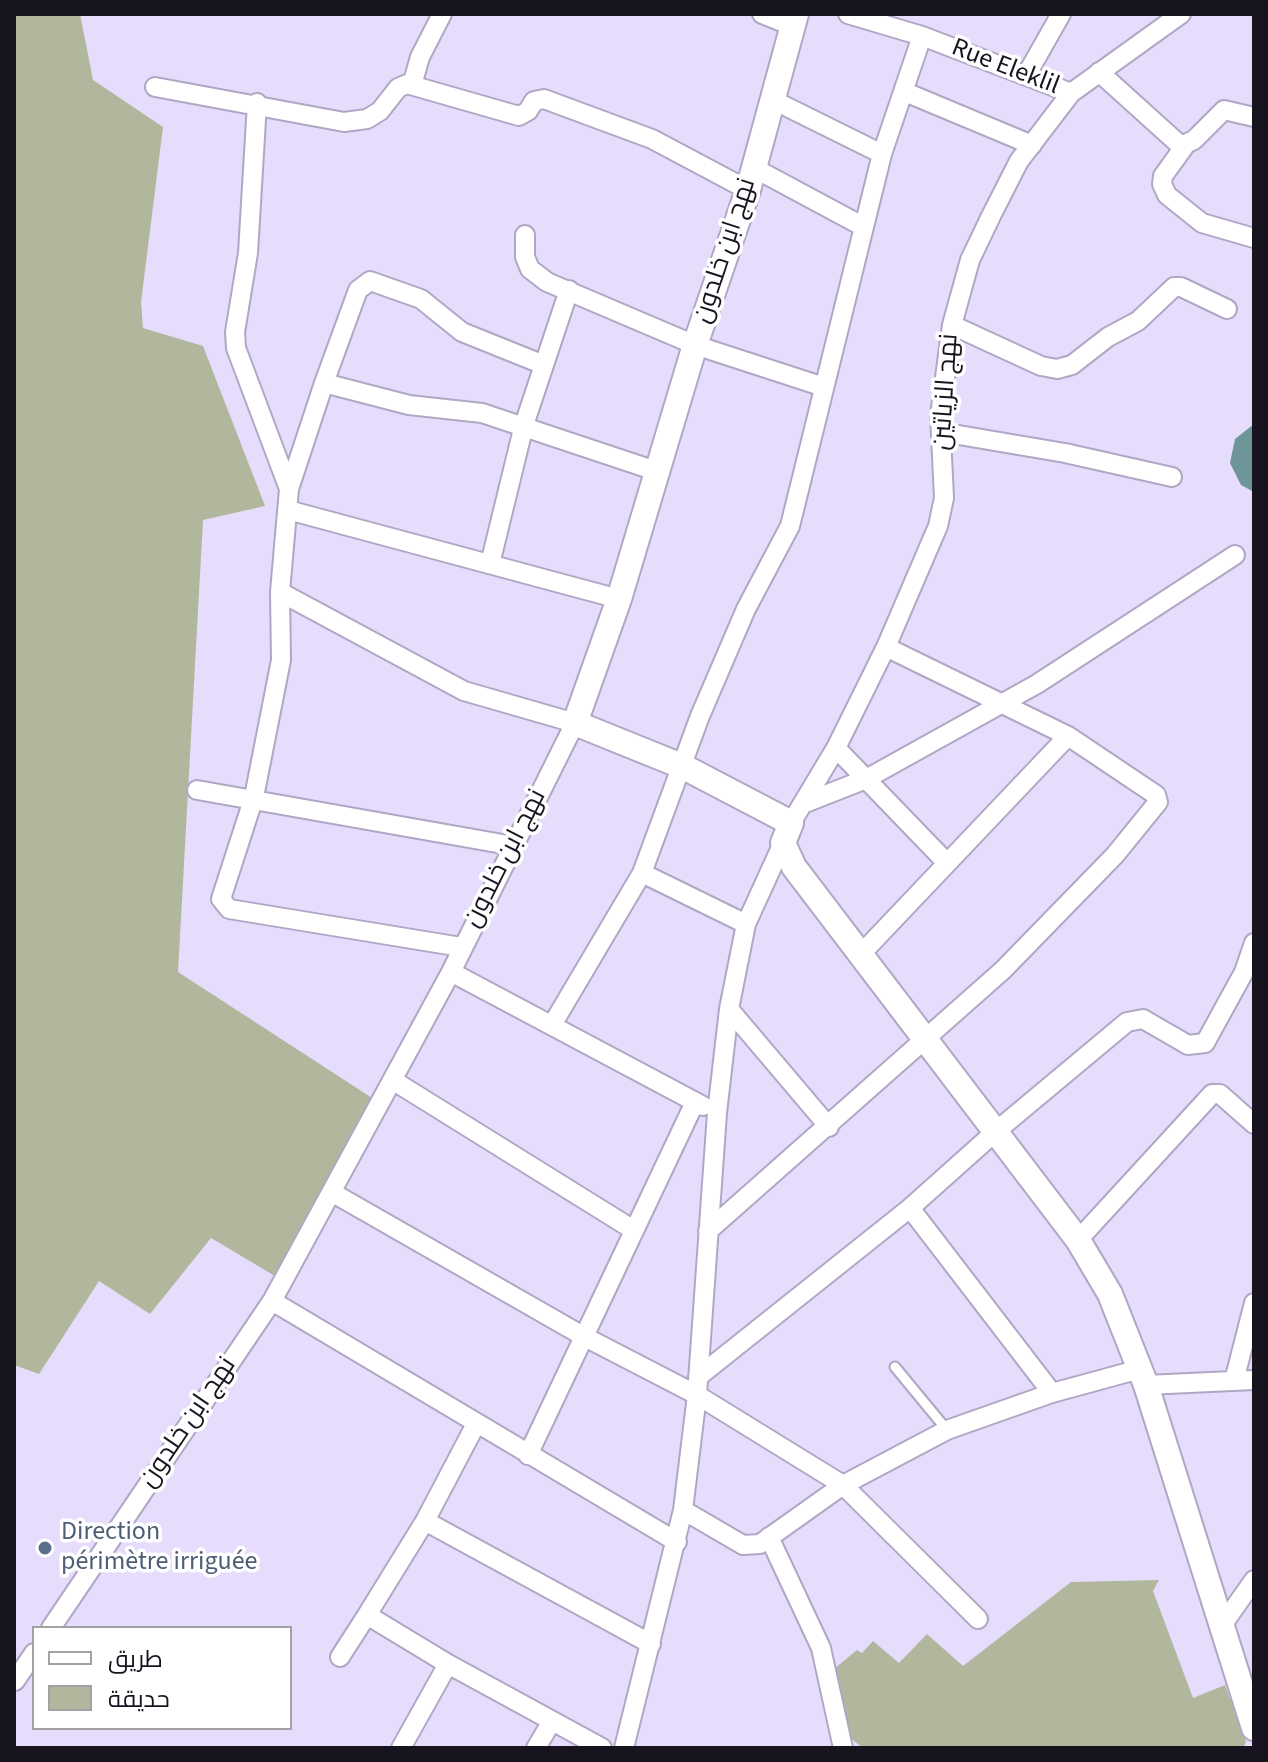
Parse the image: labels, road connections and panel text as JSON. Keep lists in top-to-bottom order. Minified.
{"streets":{"street":["Rue Eleklil","نهج ابن خلدون","نهج الزياتين"]},"crossings":[["Rue Eleklil","نهج الزياتين"]],"places":["Direction périmètre irriguée"],"legend":["طريق","حديقة"]}
